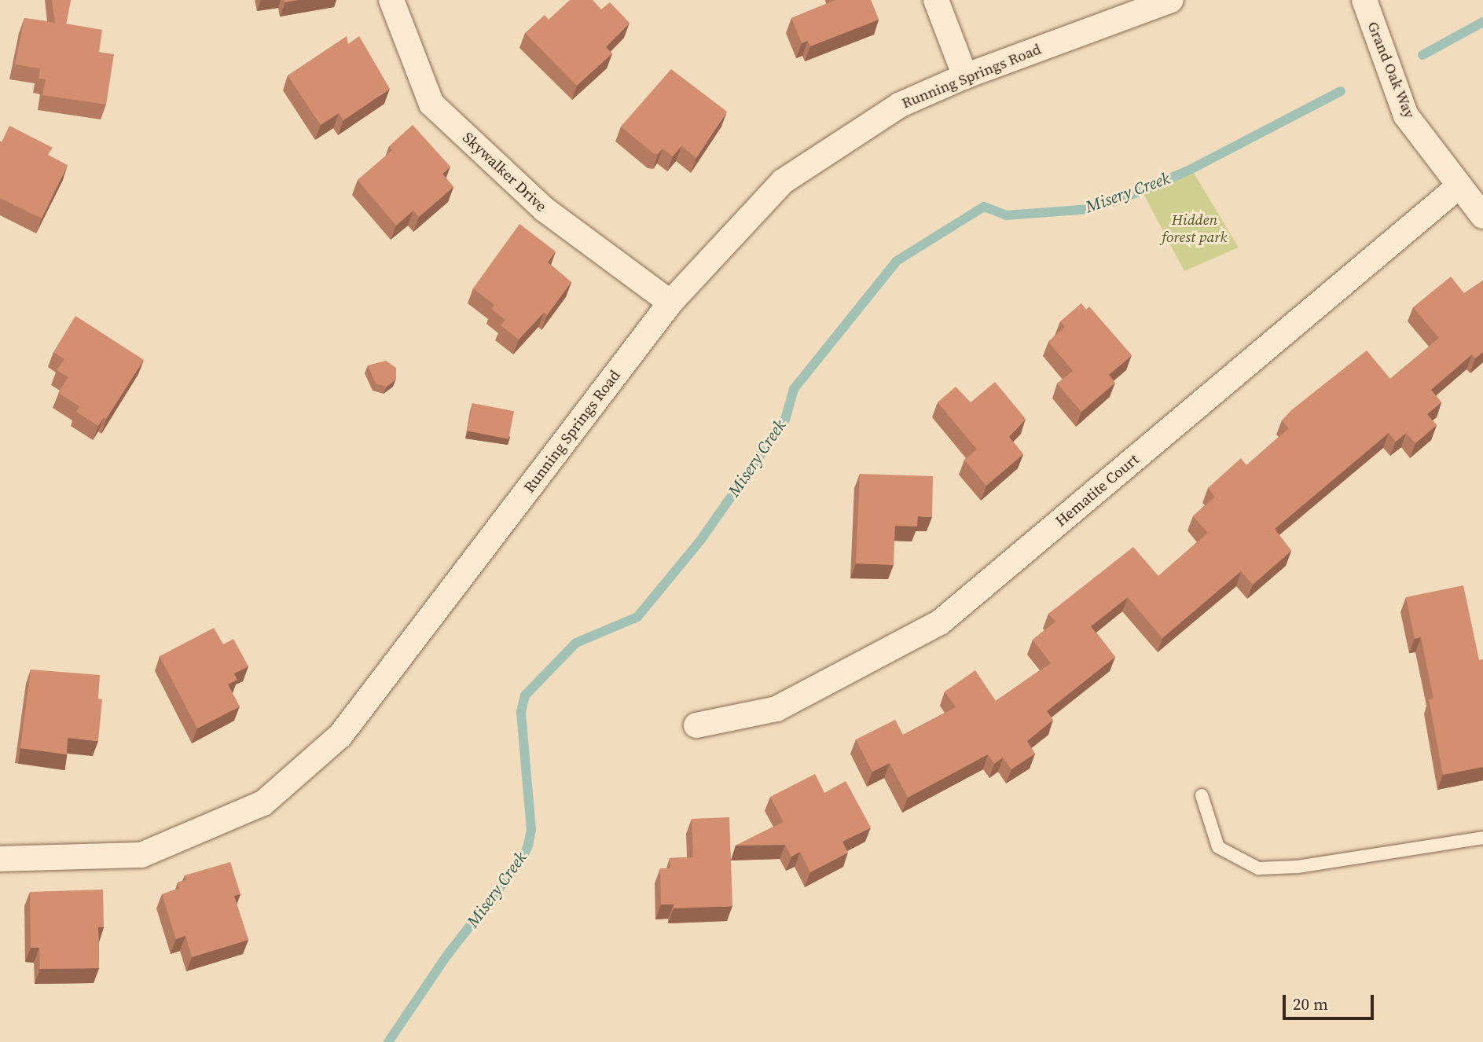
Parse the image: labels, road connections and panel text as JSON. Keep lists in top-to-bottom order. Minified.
{"streets":{"street":["Grand Oak Way","Running Springs Road","Skywalker Drive","Hematite Court"]},"crossings":[["Grand Oak Way","Hematite Court"],["Running Springs Road","Skywalker Drive"]],"water":["Misery Creek"],"parks":["Hidden forest park"],"scale_bar":"20 m"}
